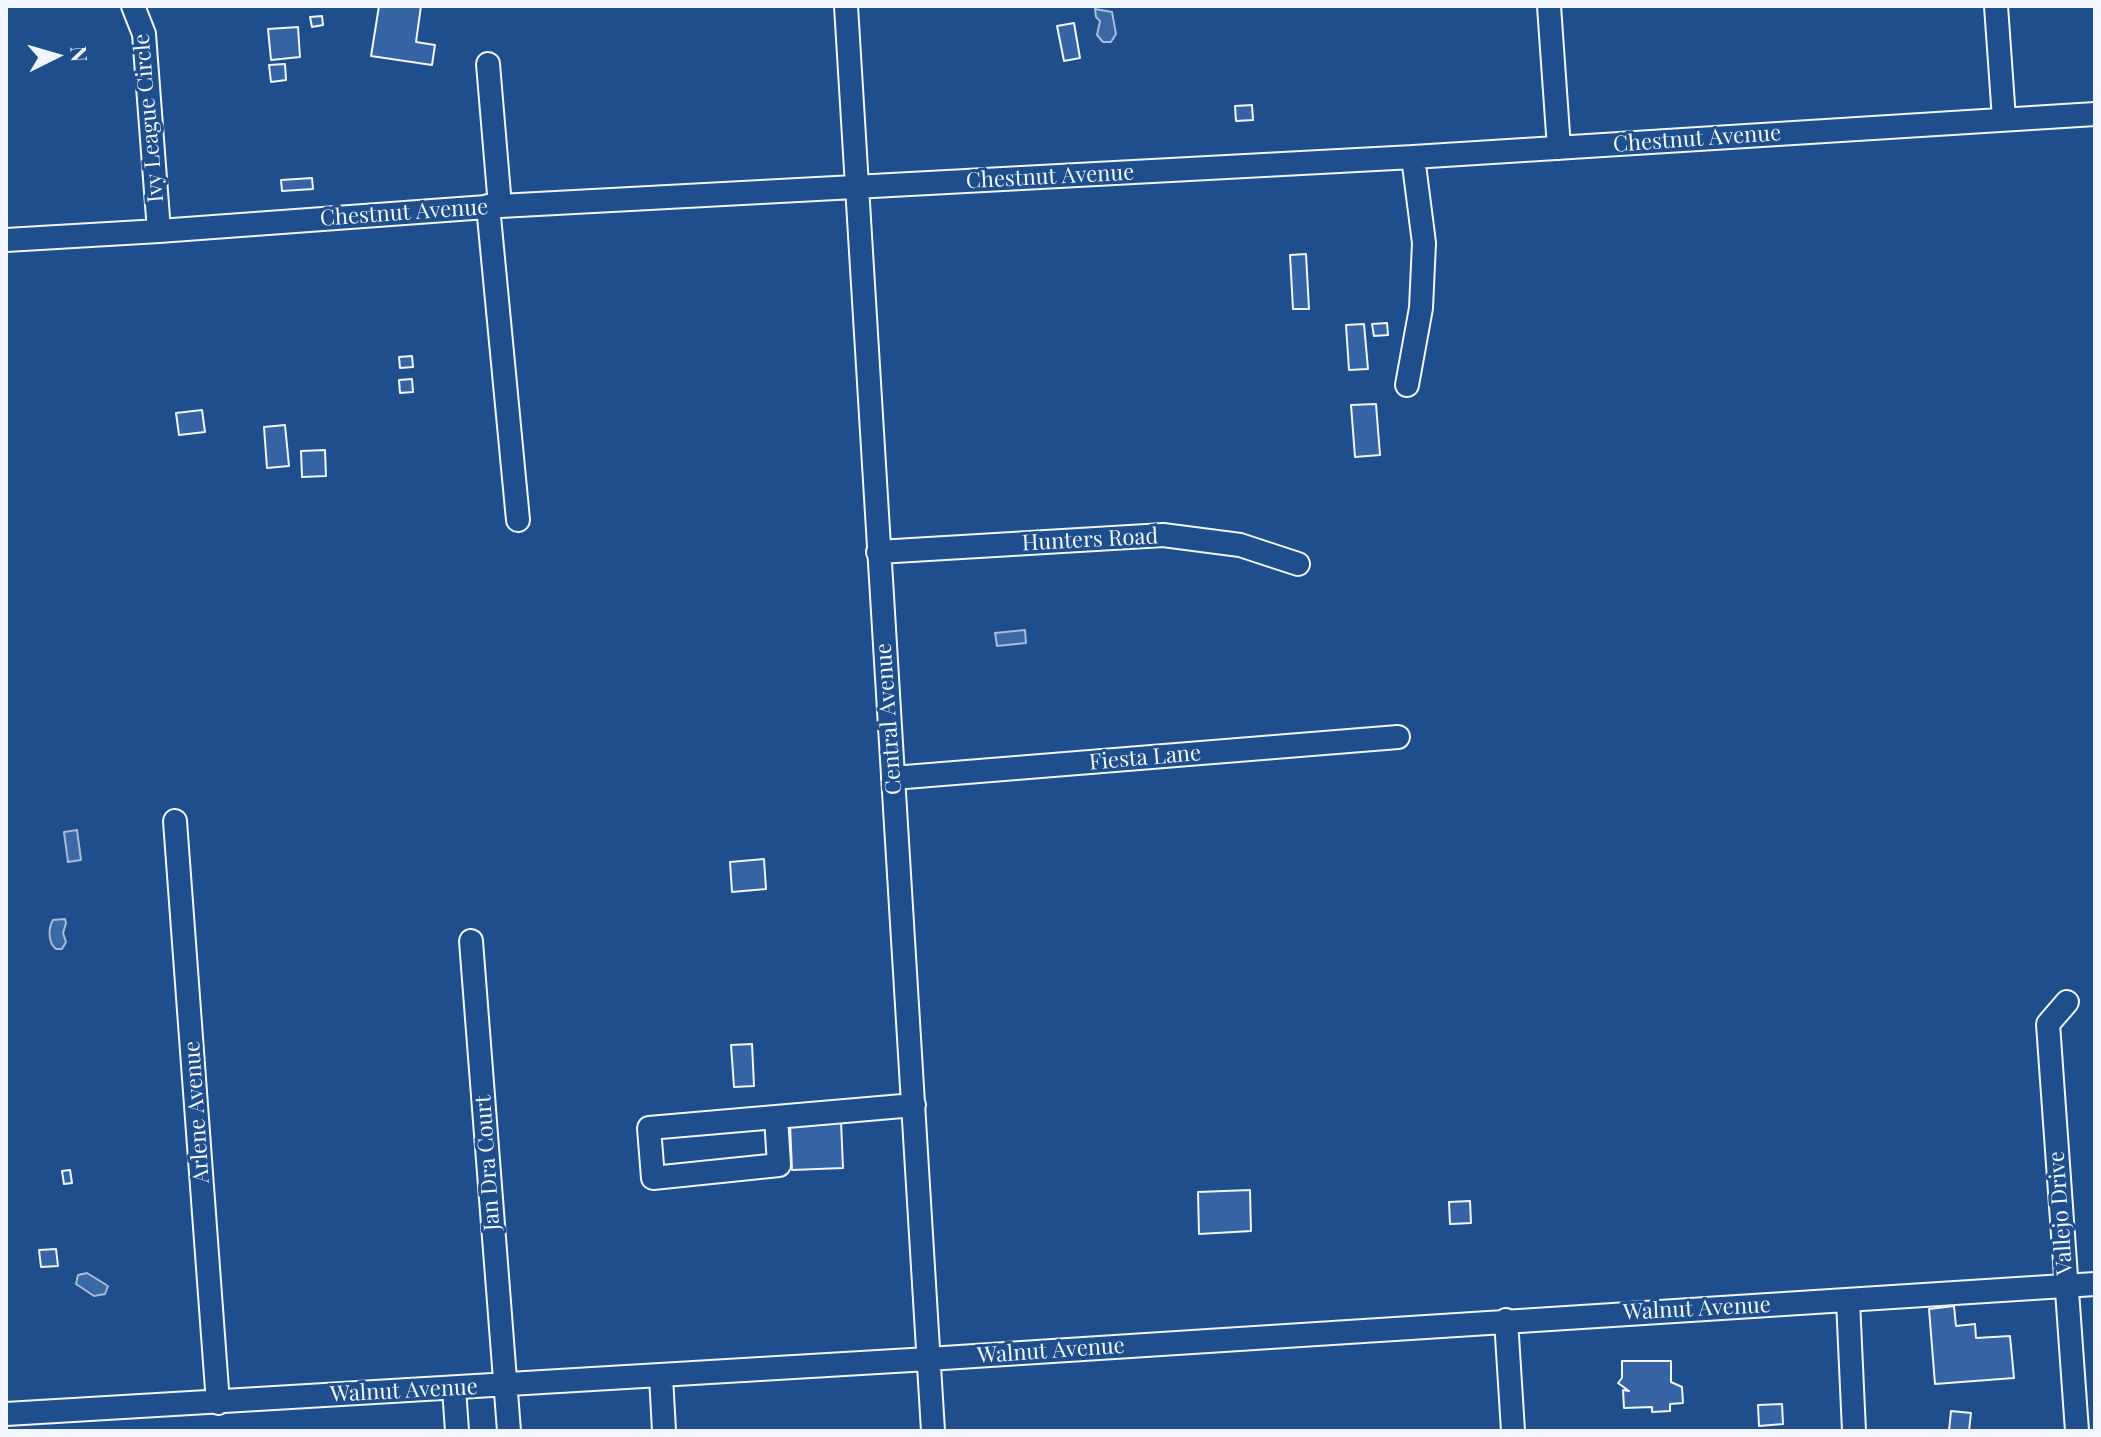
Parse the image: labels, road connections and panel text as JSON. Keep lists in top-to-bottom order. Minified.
{"streets":{"street":["Ivy League Circle","Chestnut Avenue","Hunters Road","Central Avenue","Fiesta Lane","Arlene Avenue","Jan Dra Court","Vallejo Drive","Walnut Avenue"]},"crossings":[["Ivy League Circle","Chestnut Avenue"],["Chestnut Avenue","Central Avenue"],["Hunters Road","Central Avenue"],["Central Avenue","Fiesta Lane"],["Central Avenue","Walnut Avenue"],["Arlene Avenue","Walnut Avenue"],["Jan Dra Court","Walnut Avenue"],["Vallejo Drive","Walnut Avenue"]],"north":"right"}
